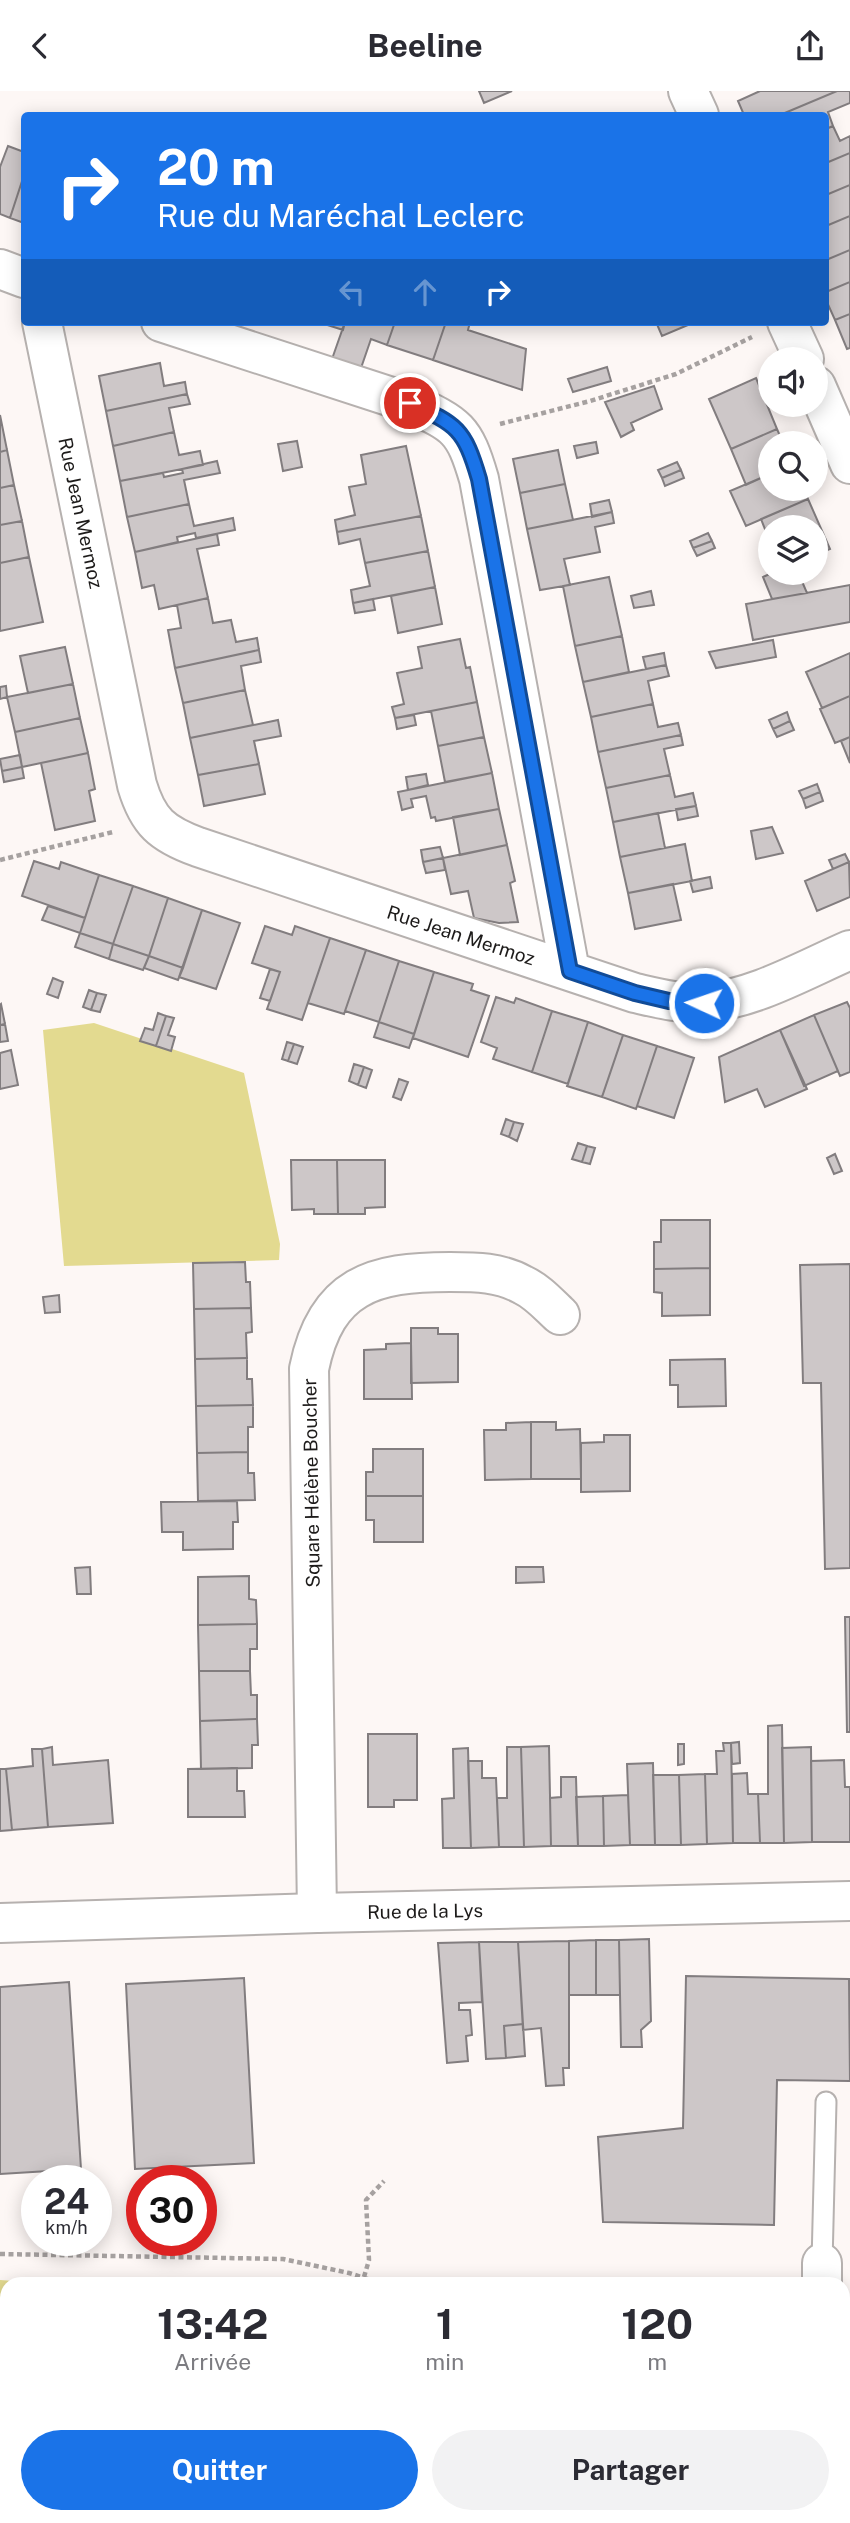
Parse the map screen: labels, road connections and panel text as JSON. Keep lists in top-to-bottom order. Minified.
{"streets":{"street":["Rue Jean Mermoz","Square Hélène Boucher","Rue de la Lys"]},"crossings":[["Square Hélène Boucher","Rue de la Lys"]],"page":{"header":"Beeline","turn":["20 m","Rue du Maréchal Leclerc"],"speed":"24 km/h","limit":"30","eta":["13:42","Arrivée","1","min","120","m"],"buttons":["Quitter","Partager"]}}
